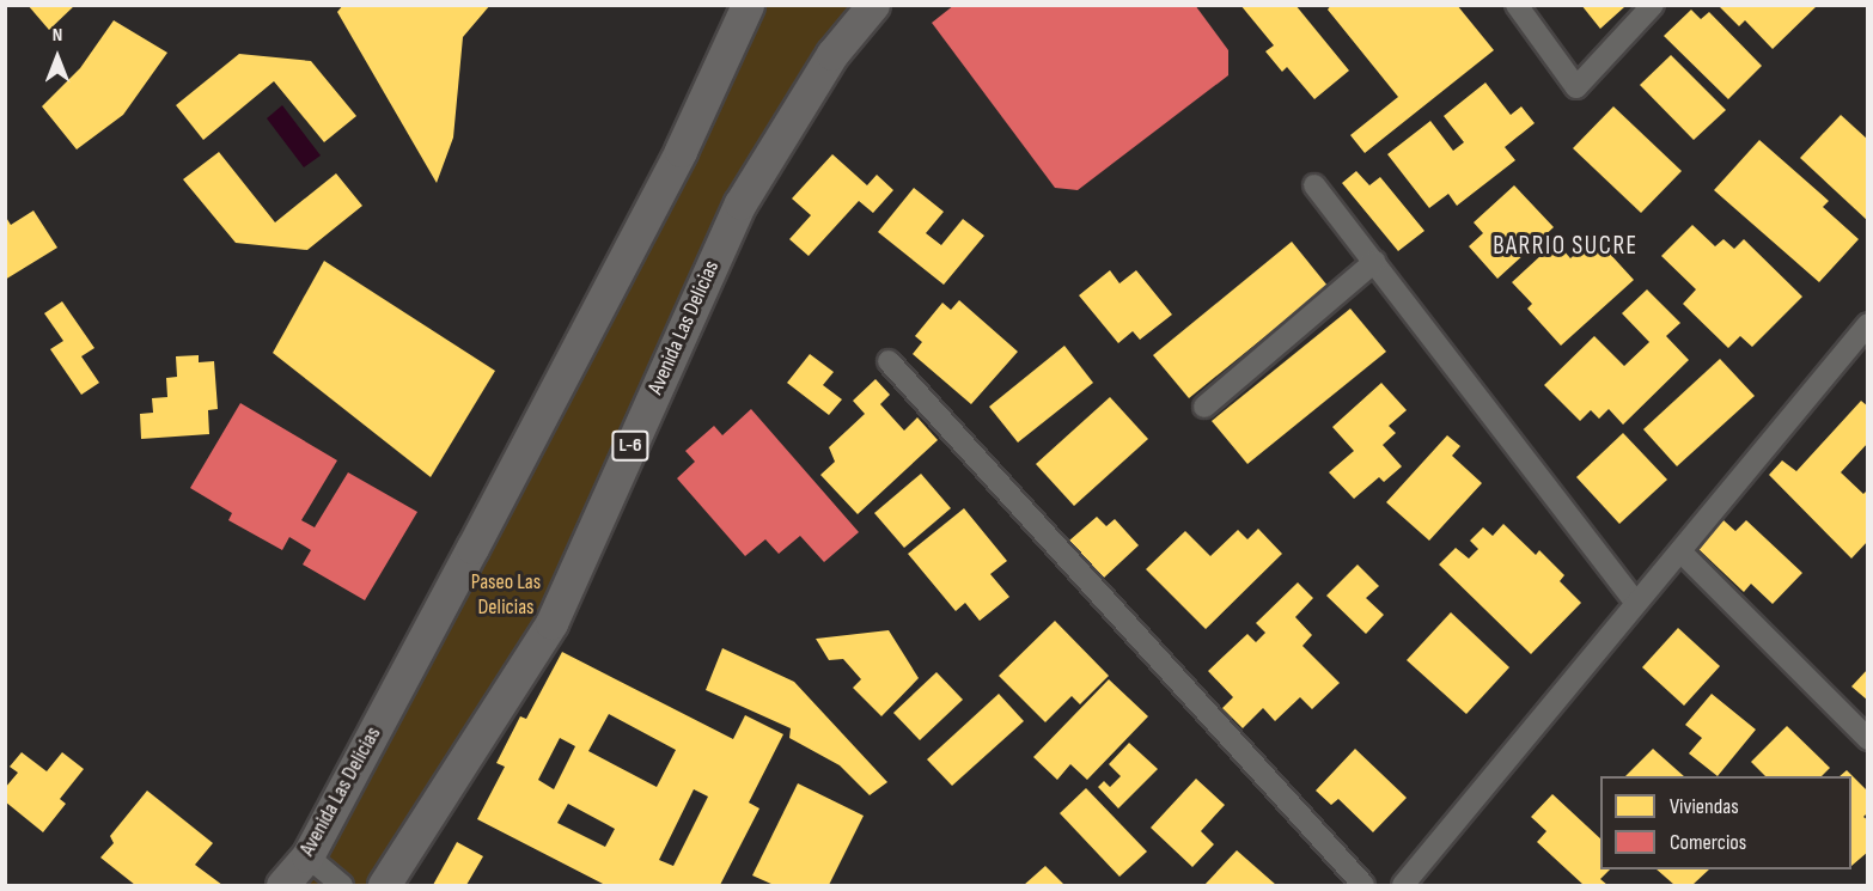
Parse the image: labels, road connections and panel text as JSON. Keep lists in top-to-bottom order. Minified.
{"streets":{"main road":["Avenida Las Delicias","L-6"]},"districts":["BARRIO SUCRE"],"parks":["Paseo Las Delicias"],"legend":["Viviendas","Comercios"],"north":"top"}
